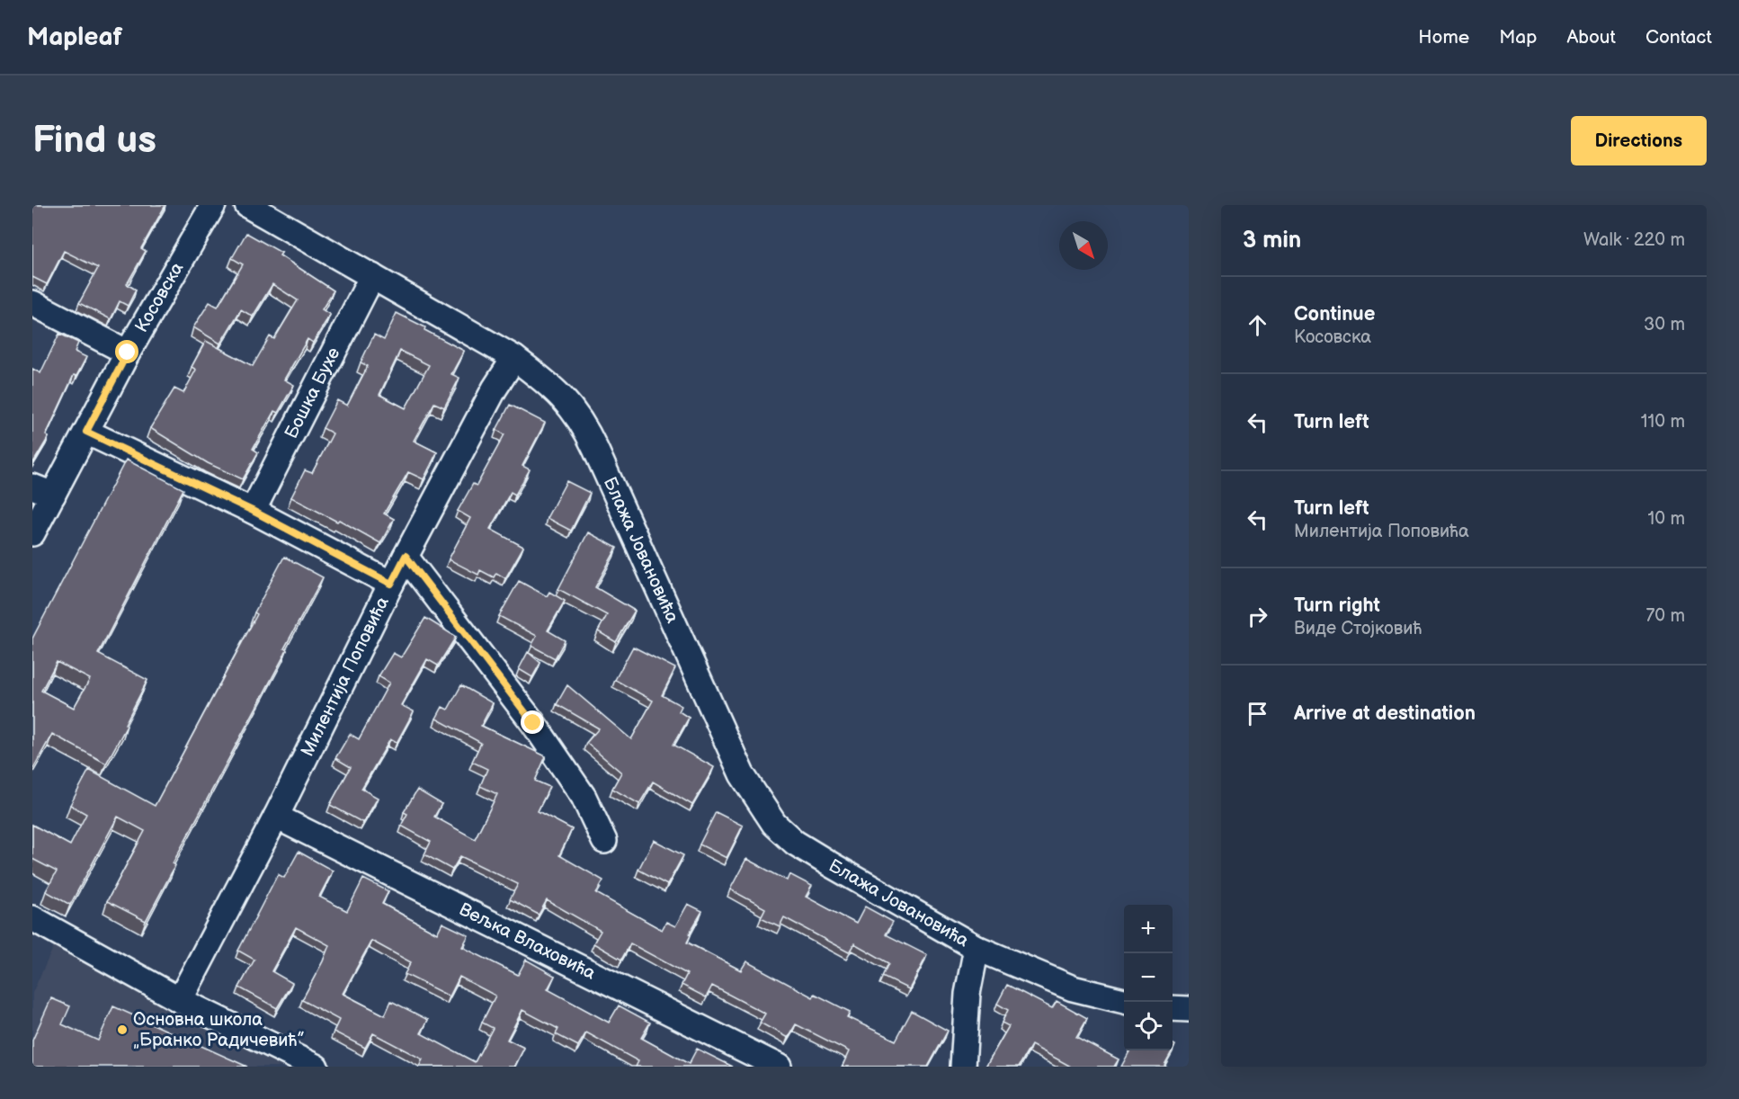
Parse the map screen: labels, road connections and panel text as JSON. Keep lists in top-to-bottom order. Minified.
{"streets":{"street":["Косовска","Бошка Бухе","Блажа Јовановића","Милентија Поповића","Вељка Влаховића"]},"crossings":[["Бошка Бухе","Блажа Јовановића"],["Блажа Јовановића","Милентија Поповића"],["Милентија Поповића","Вељка Влаховића"]],"places":["Основна школа „Бранко Радичевић”"],"north":"bottom right","page":{"header":"Mapleaf","nav":["Home","Map","About","Contact"],"buttons":"Directions","title":"Find us","heading":["3 min","Walk · 220 m"],"list":[["Continue","Косовска","30 m"],["Turn left","110 m"],["Turn left","Милентија Поповића","10 m"],["Turn right","Виде Стојковић","70 m"],"Arrive at destination"],"map_buttons":["+","−"]}}
